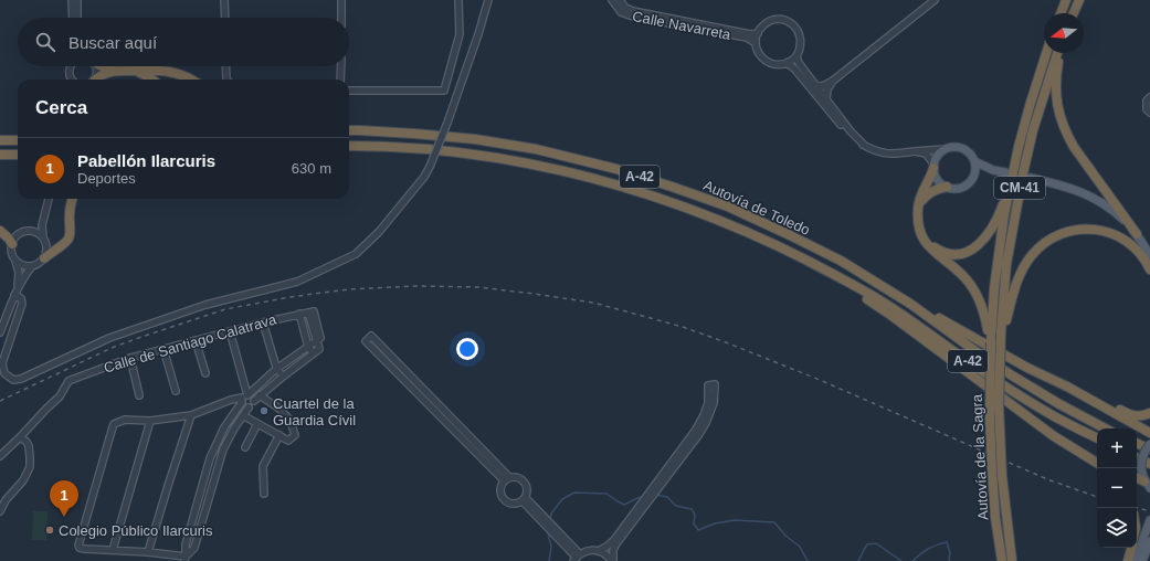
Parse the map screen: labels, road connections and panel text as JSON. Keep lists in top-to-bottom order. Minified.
{"streets":{"highway":["A-42","CM-41","Autovía de Toledo","Autovía de la Sagra"],"street":["Calle Navarreta","Calle de Santiago Calatrava"]},"crossings":[["CM-41","Autovía de la Sagra"]],"places":["Cuartel de la Guardia Cívil","Colegio Público Ilarcuris"],"north":"left","page":{"search":"Buscar aquí","heading":"Cerca","list":[{"mark":"1","name":"Pabellón Ilarcuris","note":"Deportes","value":"630 m"}],"map_buttons":["+","−"],"pins":"1"}}
